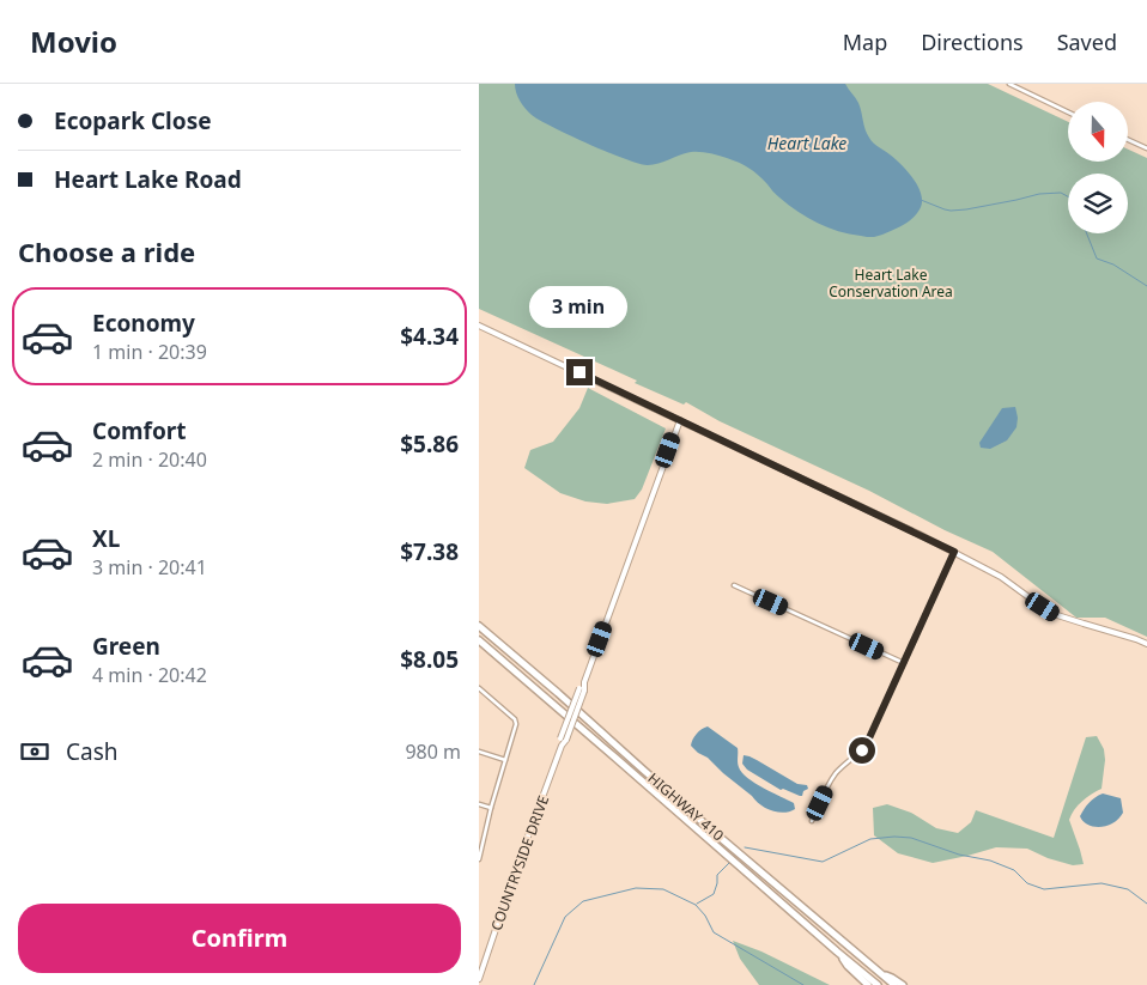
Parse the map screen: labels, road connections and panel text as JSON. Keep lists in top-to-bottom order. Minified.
{"streets":{"highway":["HIGHWAY 410"],"street":["COUNTRYSIDE DRIVE"]},"water":["Heart Lake"],"parks":["Heart Lake Conservation Area"],"north":"bottom","page":{"header":"Movio","nav":["Map","Directions","Saved"],"banner":["Ecopark Close","Heart Lake Road"],"heading":"Choose a ride","bubble":"3 min","list":[{"name":"Economy","note":"1 min · 20:39","value":"$4.34"},{"name":"Comfort","note":"2 min · 20:40","value":"$5.86"},{"name":"XL","note":"3 min · 20:41","value":"$7.38"},{"name":"Green","note":"4 min · 20:42","value":"$8.05"}],"pay":["Cash","980 m"],"buttons":"Confirm"}}
